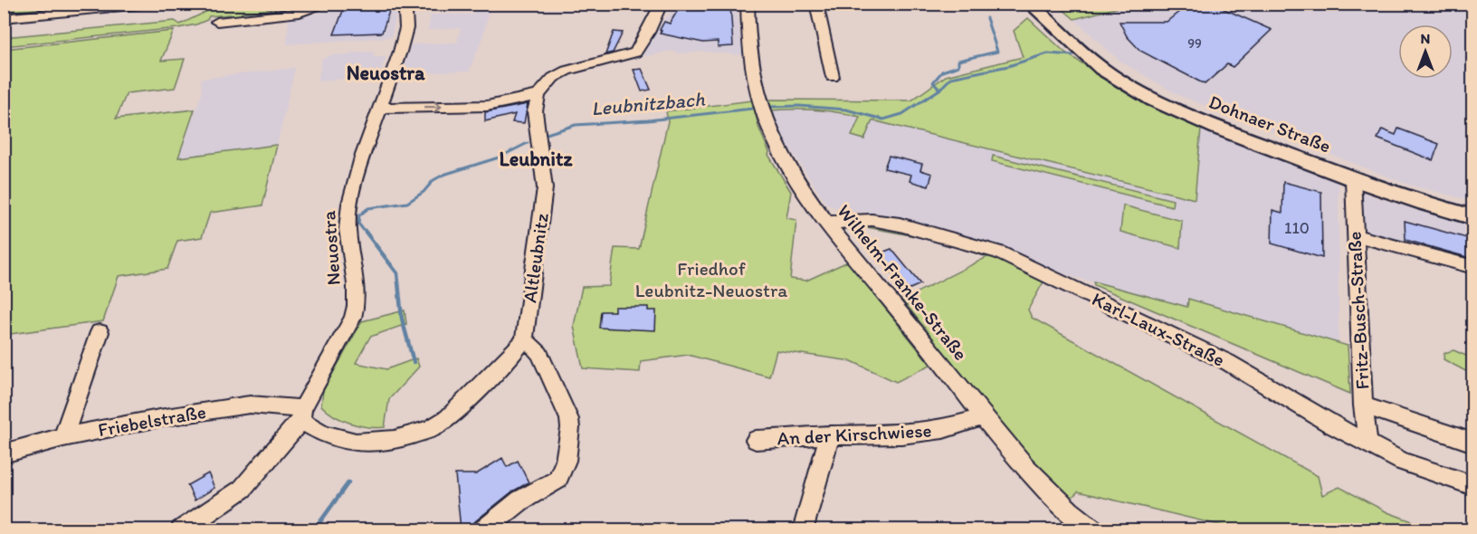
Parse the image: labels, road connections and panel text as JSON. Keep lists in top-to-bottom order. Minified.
{"streets":{"main road":["Dohnaer Straße"],"street":["Neuostra","Altleubnitz","Wilhelm-Franke-Straße","Fritz-Busch-Straße","Karl-Laux-Straße","Friebelstraße","An der Kirschwiese"]},"crossings":[["Dohnaer Straße","Fritz-Busch-Straße"],["Neuostra","Friebelstraße"],["Wilhelm-Franke-Straße","Karl-Laux-Straße"],["Wilhelm-Franke-Straße","An der Kirschwiese"],["Fritz-Busch-Straße","Karl-Laux-Straße"]],"districts":["Neuostra","Leubnitz"],"water":["Leubnitzbach"],"parks":["Friedhof Leubnitz-Neuostra"],"house_numbers":["99","110"],"north":"top"}
